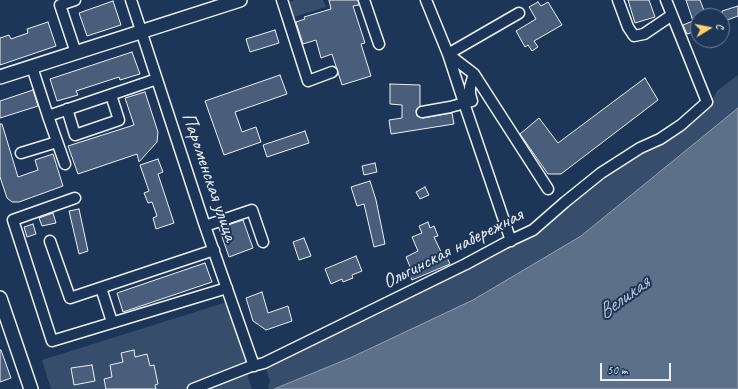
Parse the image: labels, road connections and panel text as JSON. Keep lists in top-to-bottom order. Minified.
{"streets":{"street":["Пароменская улица","Ольгинская набережная"]},"crossings":[["Пароменская улица","Ольгинская набережная"]],"water":["Великая"],"scale_bar":"50 m","north":"right"}
